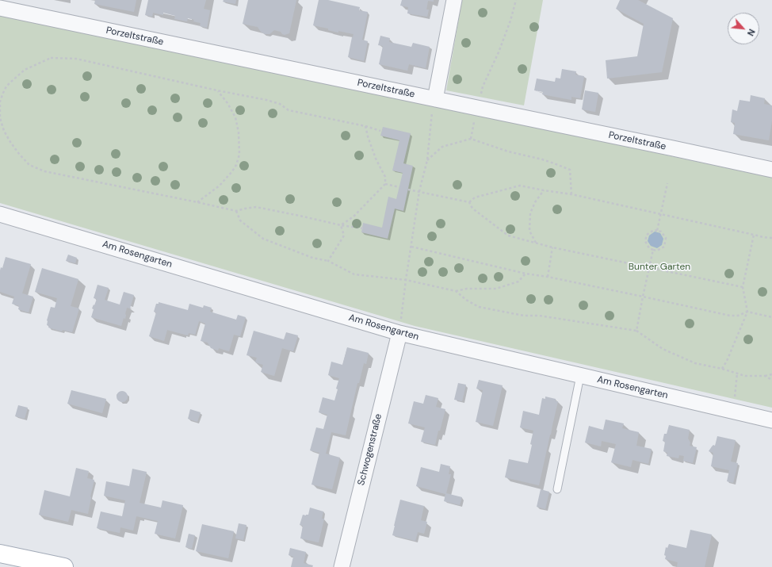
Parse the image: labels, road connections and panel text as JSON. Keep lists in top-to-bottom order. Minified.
{"streets":{"street":["Porzeltstraße","Am Rosengarten","Schwogenstraße"]},"crossings":[["Am Rosengarten","Schwogenstraße"]],"parks":["Bunter Garten"],"north":"bottom right"}
